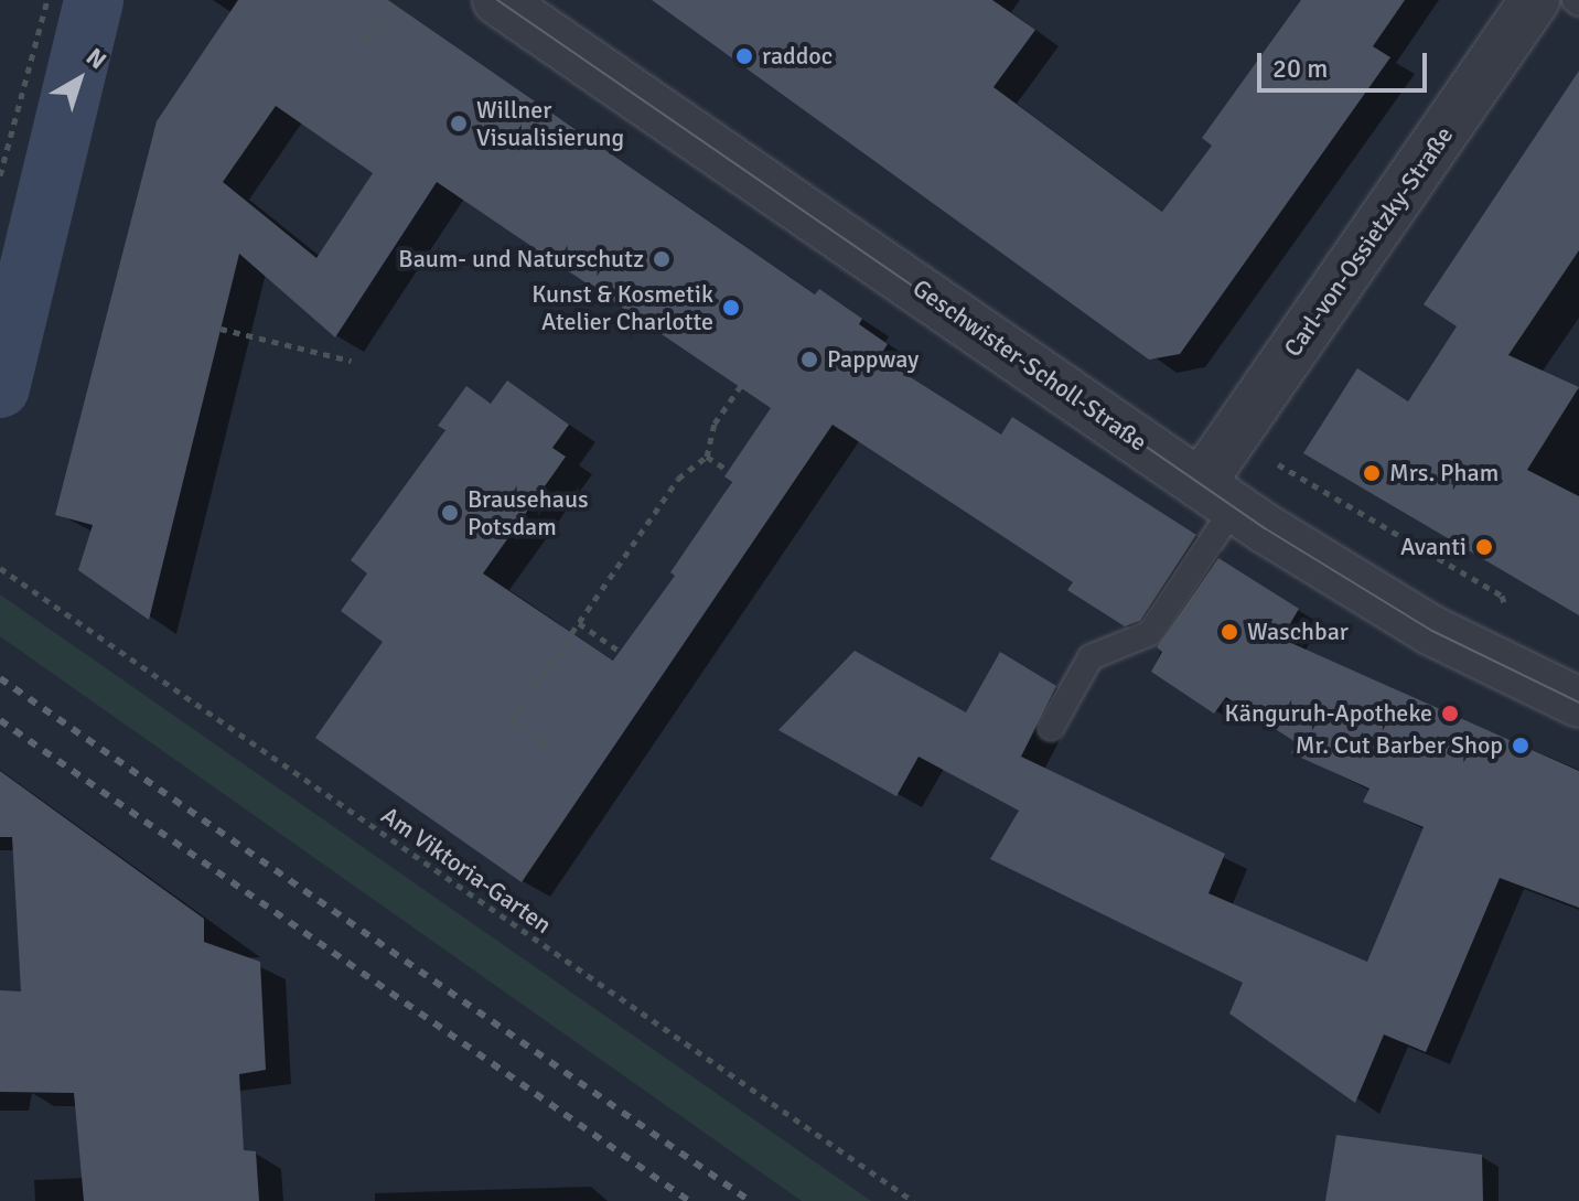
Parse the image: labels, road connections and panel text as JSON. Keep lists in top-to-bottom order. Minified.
{"streets":{"street":["Carl-von-Ossietzky-Straße","Geschwister-Scholl-Straße"],"path":["Am Viktoria-Garten"]},"crossings":[["Carl-von-Ossietzky-Straße","Geschwister-Scholl-Straße"]],"places":["raddoc","Willner Visualisierung","Baum- und Naturschutz","Kunst & Kosmetik Atelier Charlotte","Pappway","Mrs. Pham","Brausehaus Potsdam","Avanti","Waschbar","Känguruh-Apotheke","Mr. Cut Barber Shop"],"scale_bar":"20 m","north":"top right"}
